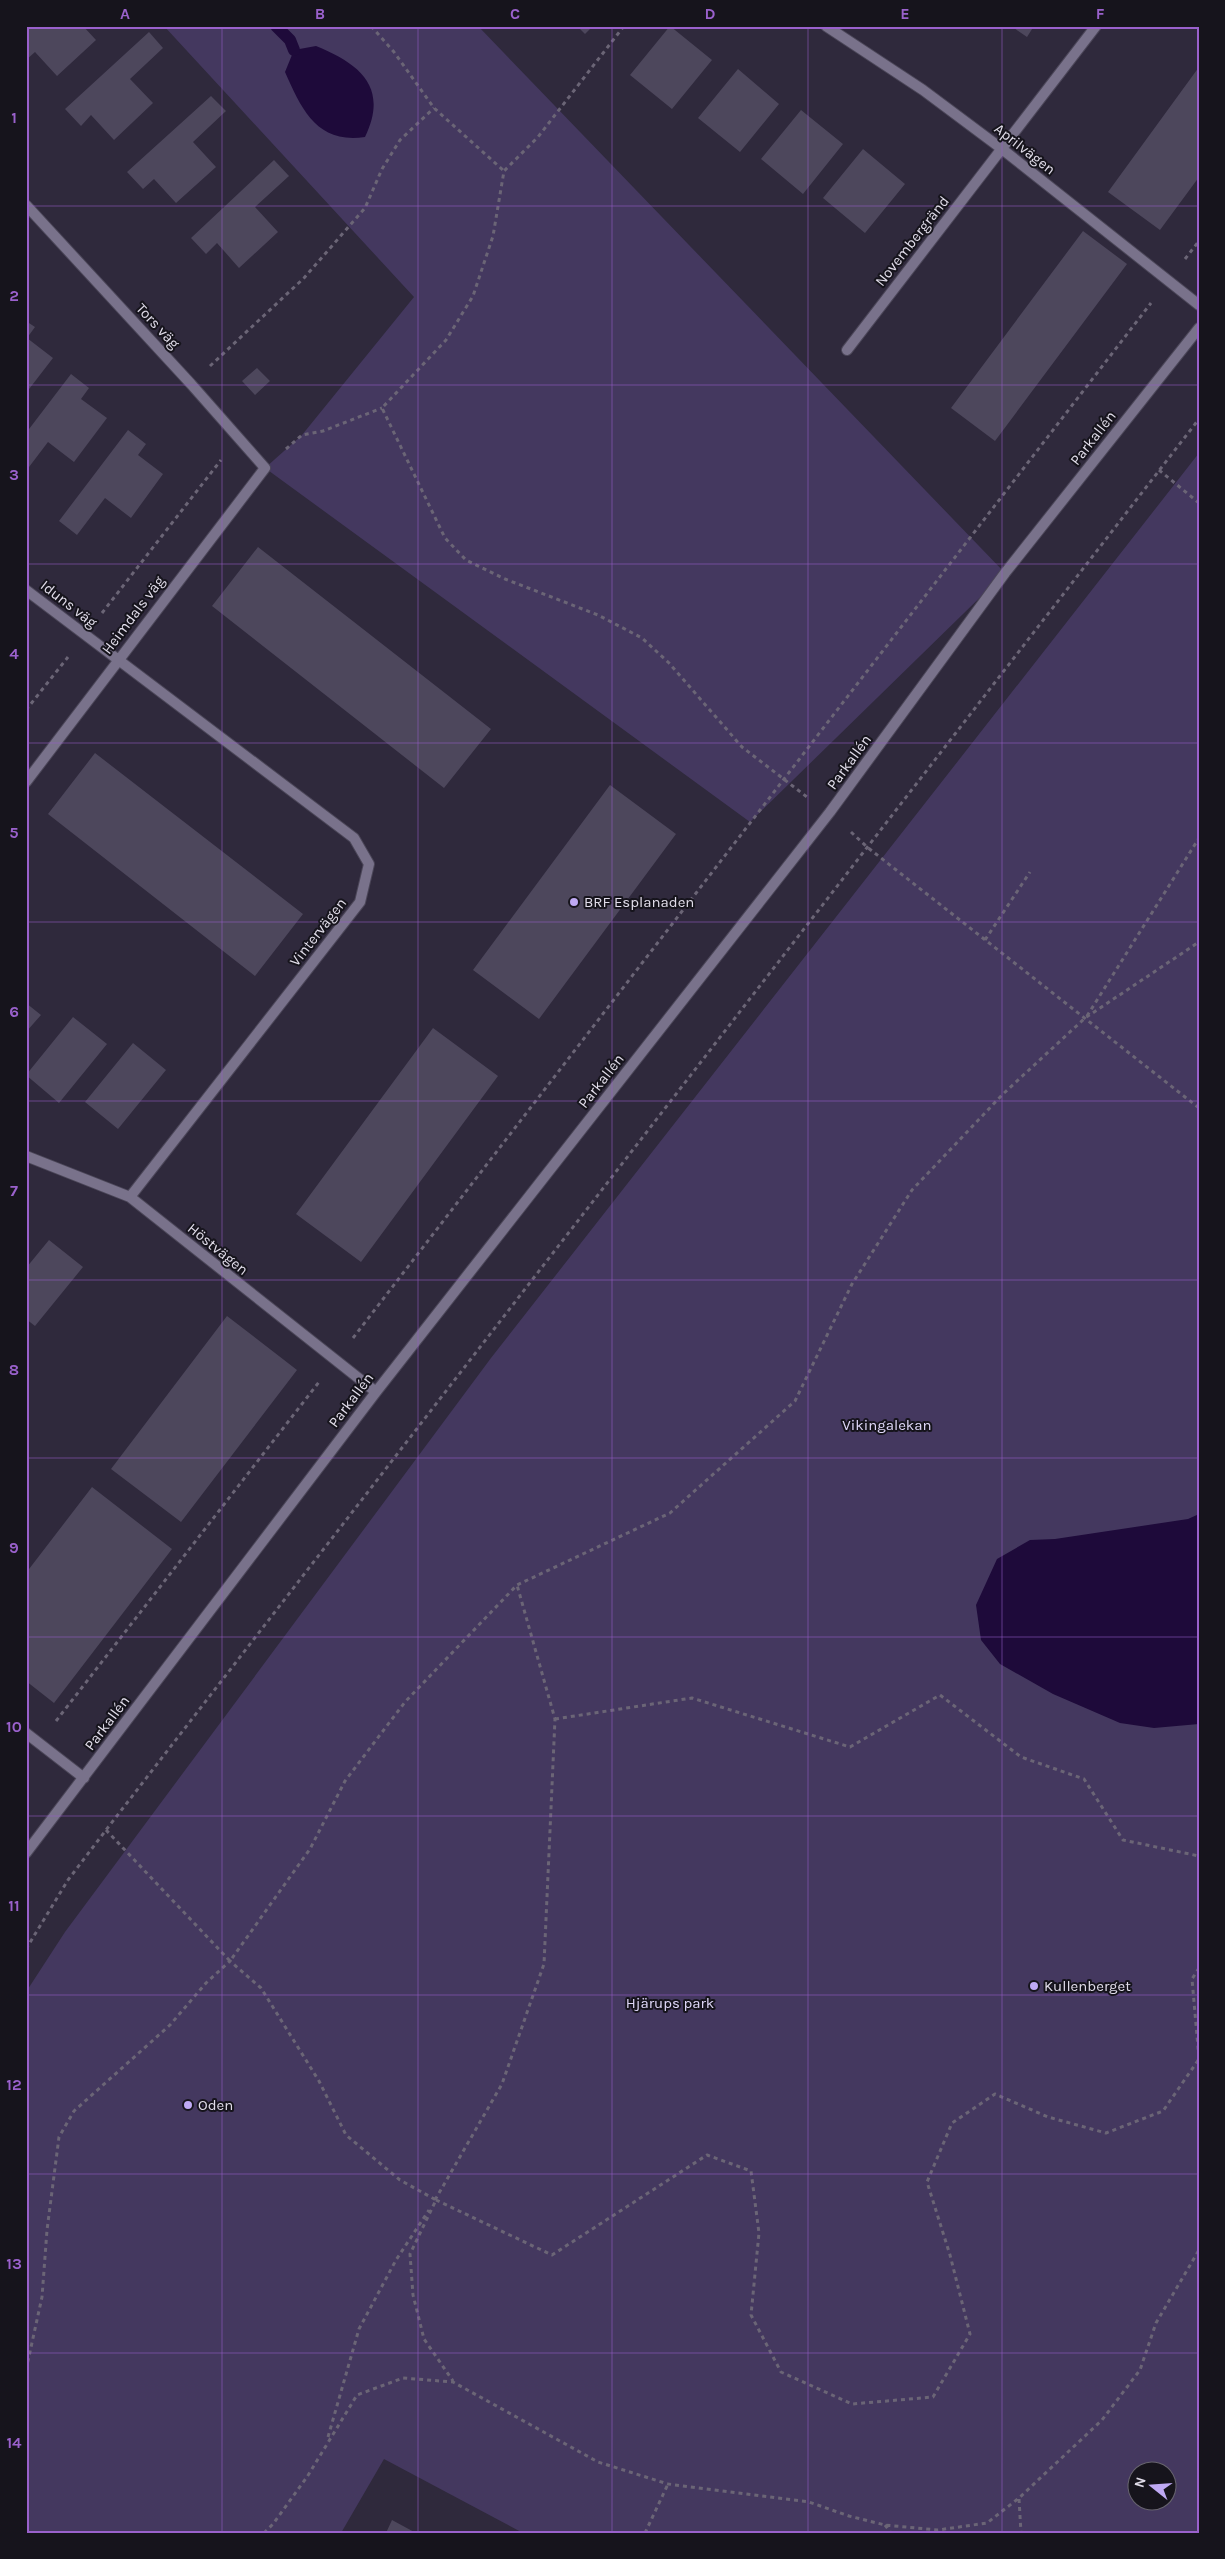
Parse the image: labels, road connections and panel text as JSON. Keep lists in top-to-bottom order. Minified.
{"streets":{"street":["Aprilvägen","Novembergränd","Tors väg","Parkallén","Iduns väg","Heimdals väg","Vintervägen","Höstvägen"]},"crossings":[["Aprilvägen","Novembergränd"],["Tors väg","Heimdals väg"],["Parkallén","Höstvägen"],["Iduns väg","Heimdals väg"],["Iduns väg","Vintervägen"],["Heimdals väg","Vintervägen"],["Vintervägen","Höstvägen"]],"parks":["Vikingalekan","Hjärups park"],"places":["BRF Esplanaden","Kullenberget","Oden"],"north":"left","grid":{"columns":["A","B","C","D","E","F"],"rows":["1","2","3","4","5","6","7","8","9","10","11","12","13","14"]}}
